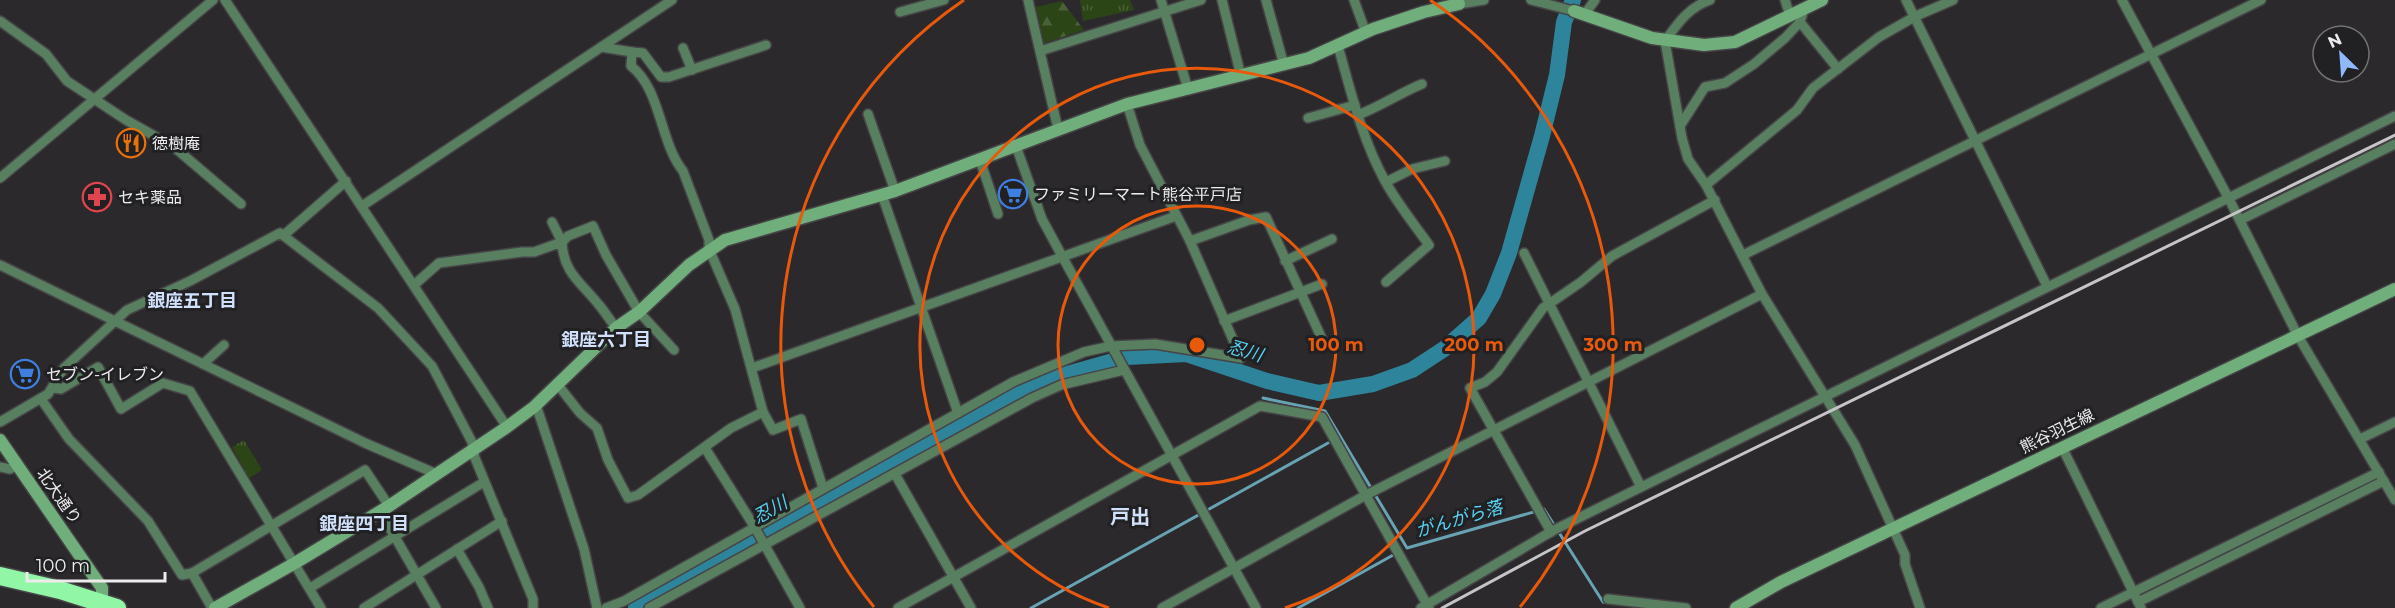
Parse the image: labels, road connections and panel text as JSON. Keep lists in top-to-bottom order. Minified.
{"streets":{"street":["熊谷羽生線","北大通り"]},"districts":["銀座五丁目","銀座六丁目","戸出","銀座四丁目"],"water":["忍川","がんがら落"],"places":{"restaurant":["徳樹庵"],"supermarket":["ファミリーマート熊谷平戸店","セブン-イレブン"],"pharmacy":["セキ薬品"]},"scale_bar":"100 m","north":"top left","rings":["100 m","200 m","300 m"]}
